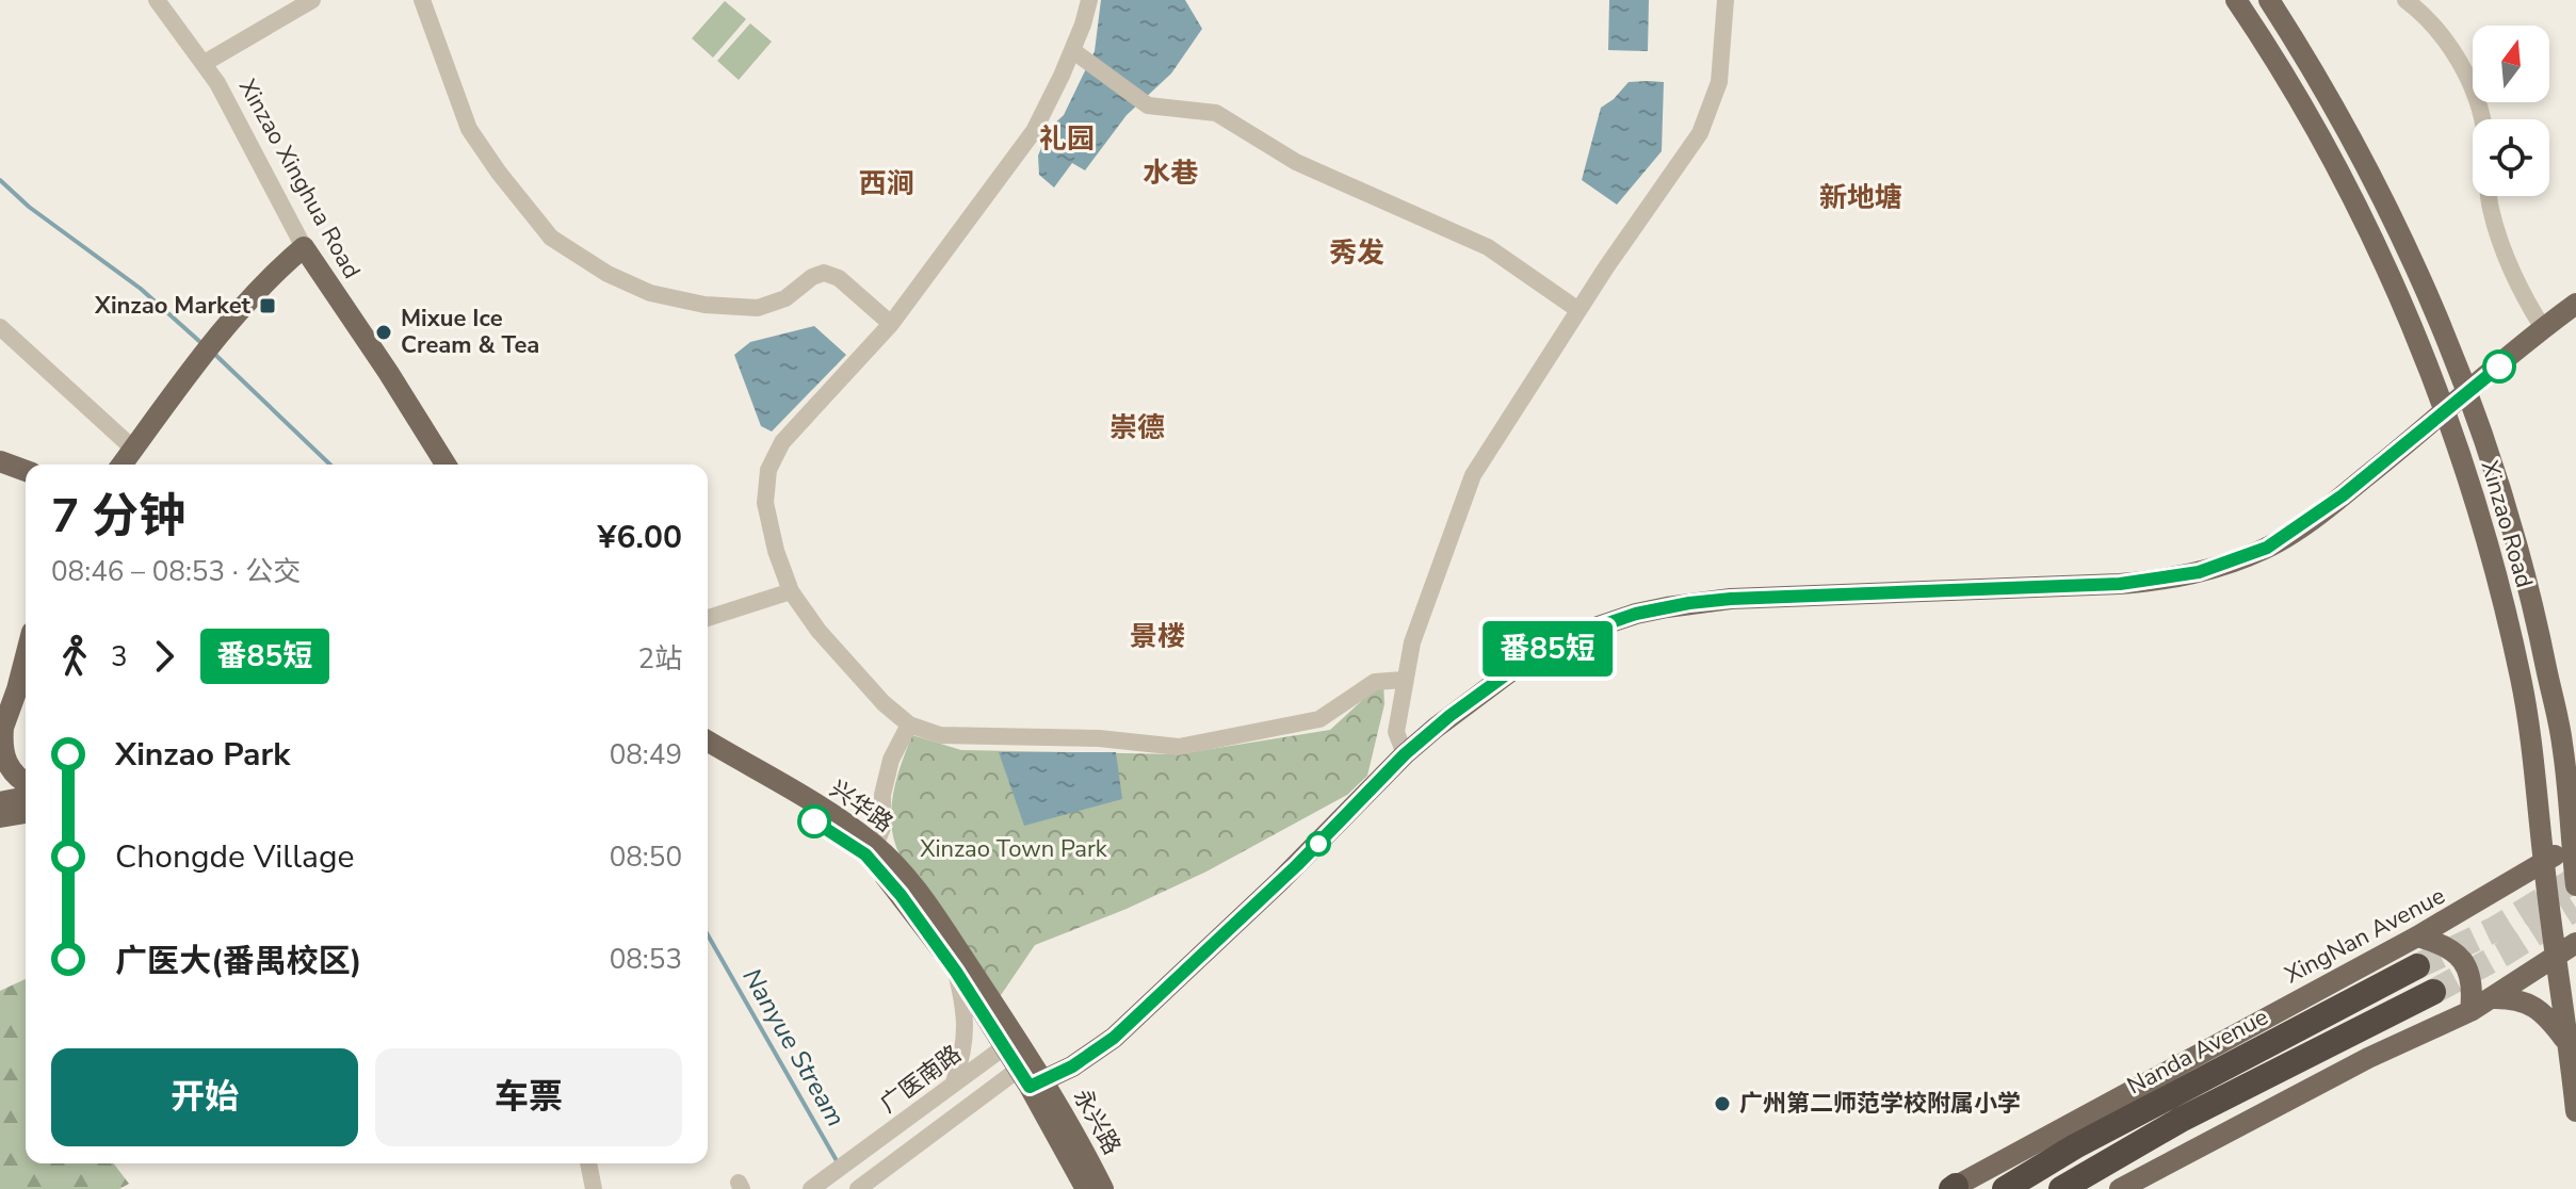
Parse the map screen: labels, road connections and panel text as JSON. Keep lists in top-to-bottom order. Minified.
{"streets":{"highway":["Nanda Avenue"],"main road":["Xinzao Xinghua Road","Xinzao Road","兴华路","XingNan Avenue","永兴路"],"street":["广医南路"]},"crossings":[["Xinzao Road","XingNan Avenue"],["兴华路","广医南路"],["兴华路","永兴路"]],"districts":["礼园","水巷","西涧","新地塘","秀发","崇德","景楼"],"water":["Nanyue Stream"],"parks":["Xinzao Town Park"],"places":{"transit":["Xinzao Market"],"other":["Mixue Ice Cream & Tea","广州第二师范学校附属小学"]},"lines":["bus line 番85短"],"north":"top","page":{"on_map":"番85短","heading":["7 分钟","08:46 – 08:53 · 公交","¥6.00"],"legs":["3","番85短","2站"],"list":[{"name":"Xinzao Park","value":"08:49"},{"name":"Chongde Village","value":"08:50"},{"name":"广医大(番禺校区)","value":"08:53"}],"buttons":["开始","车票"]}}
